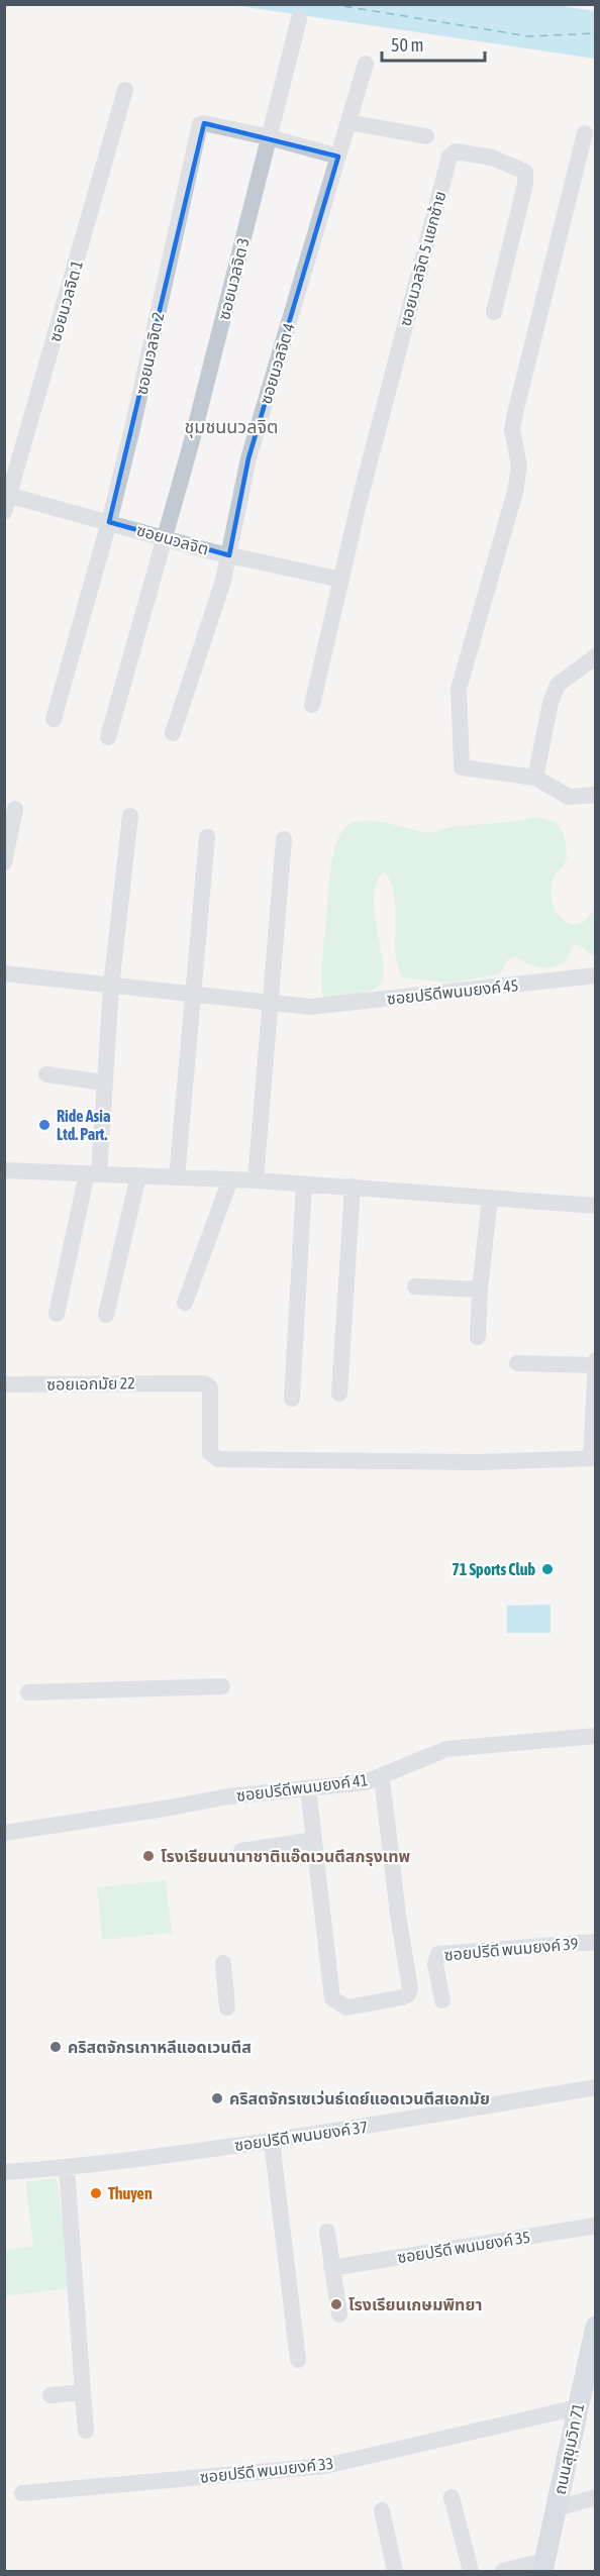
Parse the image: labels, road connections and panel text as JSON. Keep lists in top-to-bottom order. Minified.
{"streets":{"main road":["ถนนสุขุมวิท 71"],"street":["ซอยนวลจิต 5 แยกซ้าย","ซอยนวลจิต 3","ซอยนวลจิต 1","ซอยนวลจิต 2","ซอยนวลจิต 4","ซอยนวลจิต","ซอยปรีดีพนมยงค์ 45","ซอยเอกมัย 22","ซอยปรีดีพนมยงค์ 41","ซอยปรีดี พนมยงค์ 39","ซอยปรีดี พนมยงค์ 37","ซอยปรีดี พนมยงค์ 35","ซอยปรีดี พนมยงค์ 33"]},"crossings":[["ซอยนวลจิต 5 แยกซ้าย","ซอยนวลจิต"],["ซอยนวลจิต 3","ซอยนวลจิต 2"],["ซอยนวลจิต 3","ซอยนวลจิต"],["ซอยนวลจิต 1","ซอยนวลจิต"],["ซอยนวลจิต 2","ซอยนวลจิต 4"],["ซอยนวลจิต 2","ซอยนวลจิต"],["ซอยนวลจิต 4","ซอยนวลจิต"],["ถนนสุขุมวิท 71","ซอยปรีดี พนมยงค์ 33"]],"districts":["ชุมชนนวลจิต"],"places":["Ride Asia Ltd. Part.","71 Sports Club","โรงเรียนนานาชาติแอ๊ดเวนตีสกรุงเทพ","คริสตจักรเกาหลีแอดเวนตีส","คริสตจักรเซเว่นธ์เดย์แอดเวนตีสเอกมัย","Thuyen","โรงเรียนเกษมพิทยา"],"scale_bar":"50 m"}
